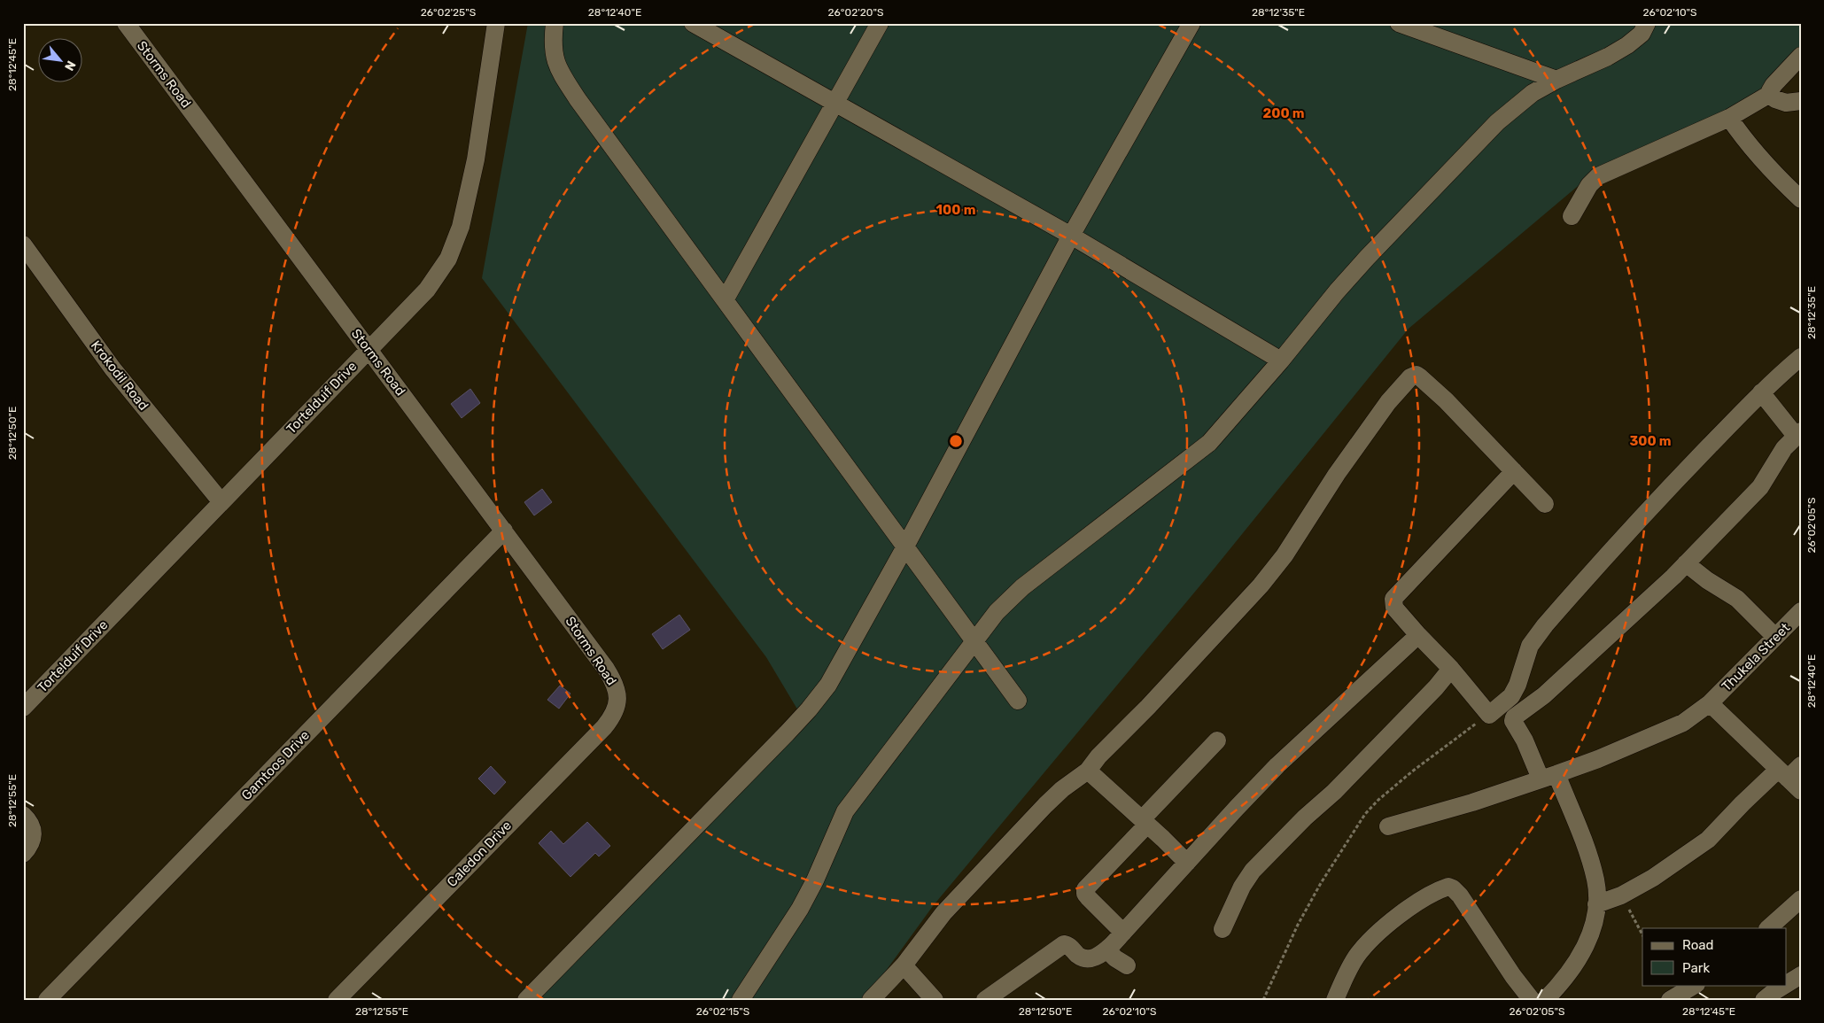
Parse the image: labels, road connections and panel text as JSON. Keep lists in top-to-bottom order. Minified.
{"streets":{"street":["Storms Road","Krokodil Road","Tortelduif Drive","Thukela Street","Gamtoos Drive","Caledon Drive"]},"crossings":[["Storms Road","Tortelduif Drive"],["Storms Road","Gamtoos Drive"],["Storms Road","Caledon Drive"],["Krokodil Road","Tortelduif Drive"]],"legend":["Road","Park"],"north":"bottom right","coordinates":["26°02'25\"S","28°12'40\"E","26°02'20\"S","28°12'35\"E","26°02'10\"S","28°12'45\"E","28°12'50\"E","26°02'05\"S","28°12'55\"E","26°02'15\"S"],"rings":["200 m","100 m","300 m"]}
